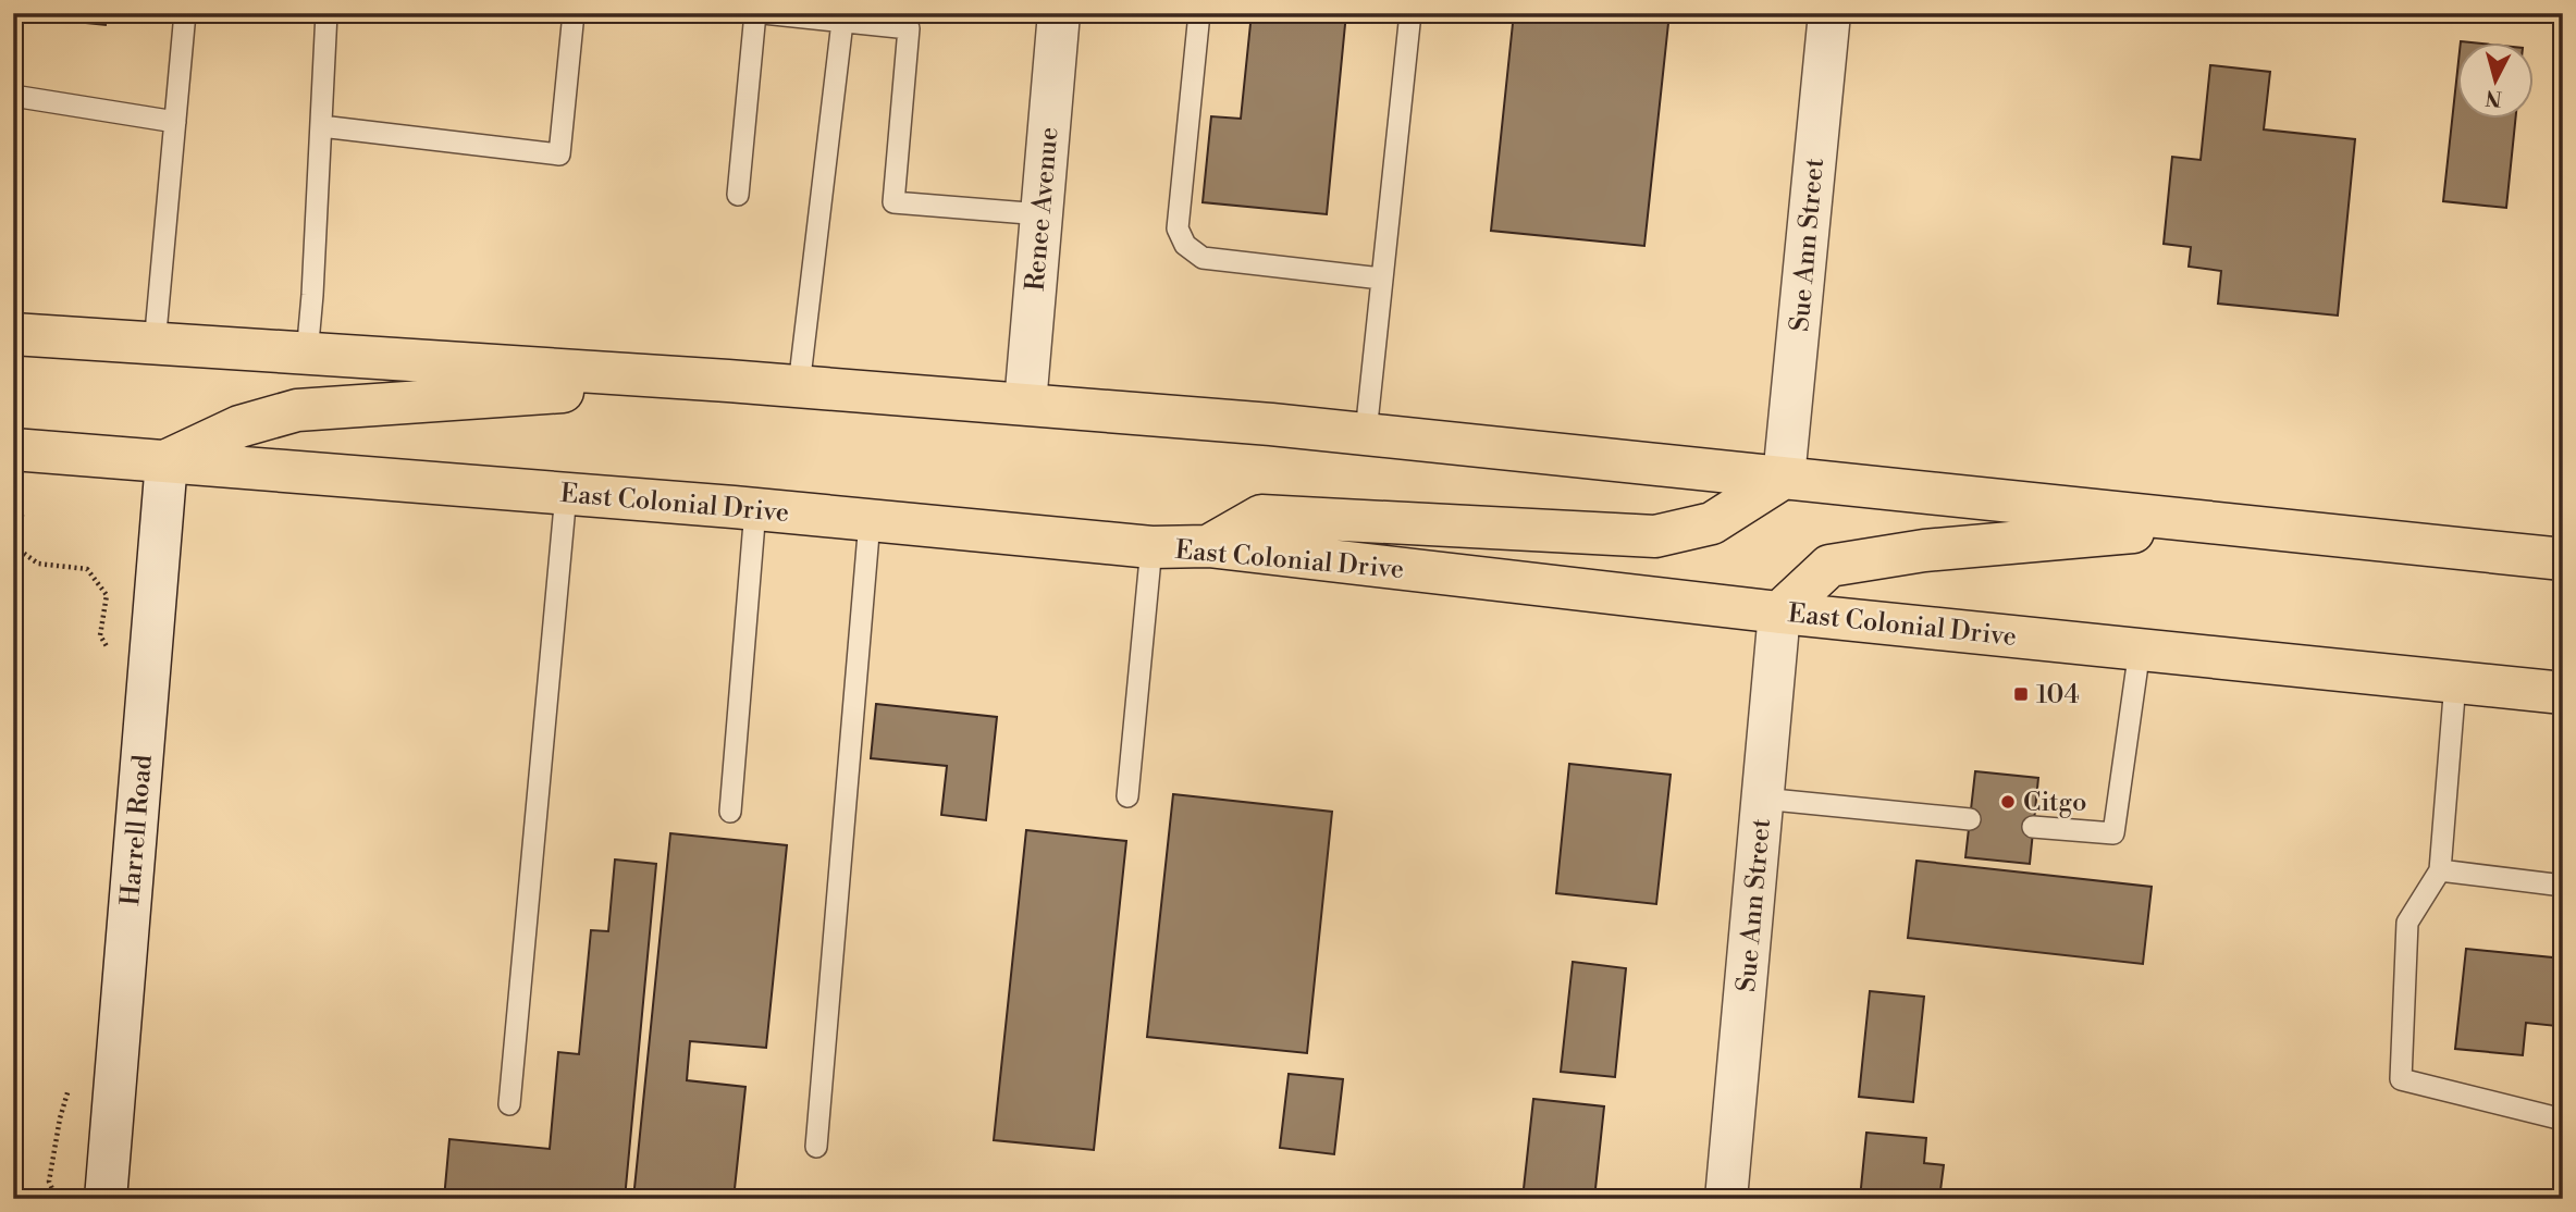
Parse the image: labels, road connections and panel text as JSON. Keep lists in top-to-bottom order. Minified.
{"streets":{"highway":["East Colonial Drive"],"street":["Renee Avenue","Sue Ann Street","Harrell Road"]},"crossings":[["Sue Ann Street","East Colonial Drive"],["East Colonial Drive","Harrell Road"]],"places":{"transit":["104"],"other":["Citgo"]},"north":"bottom"}
